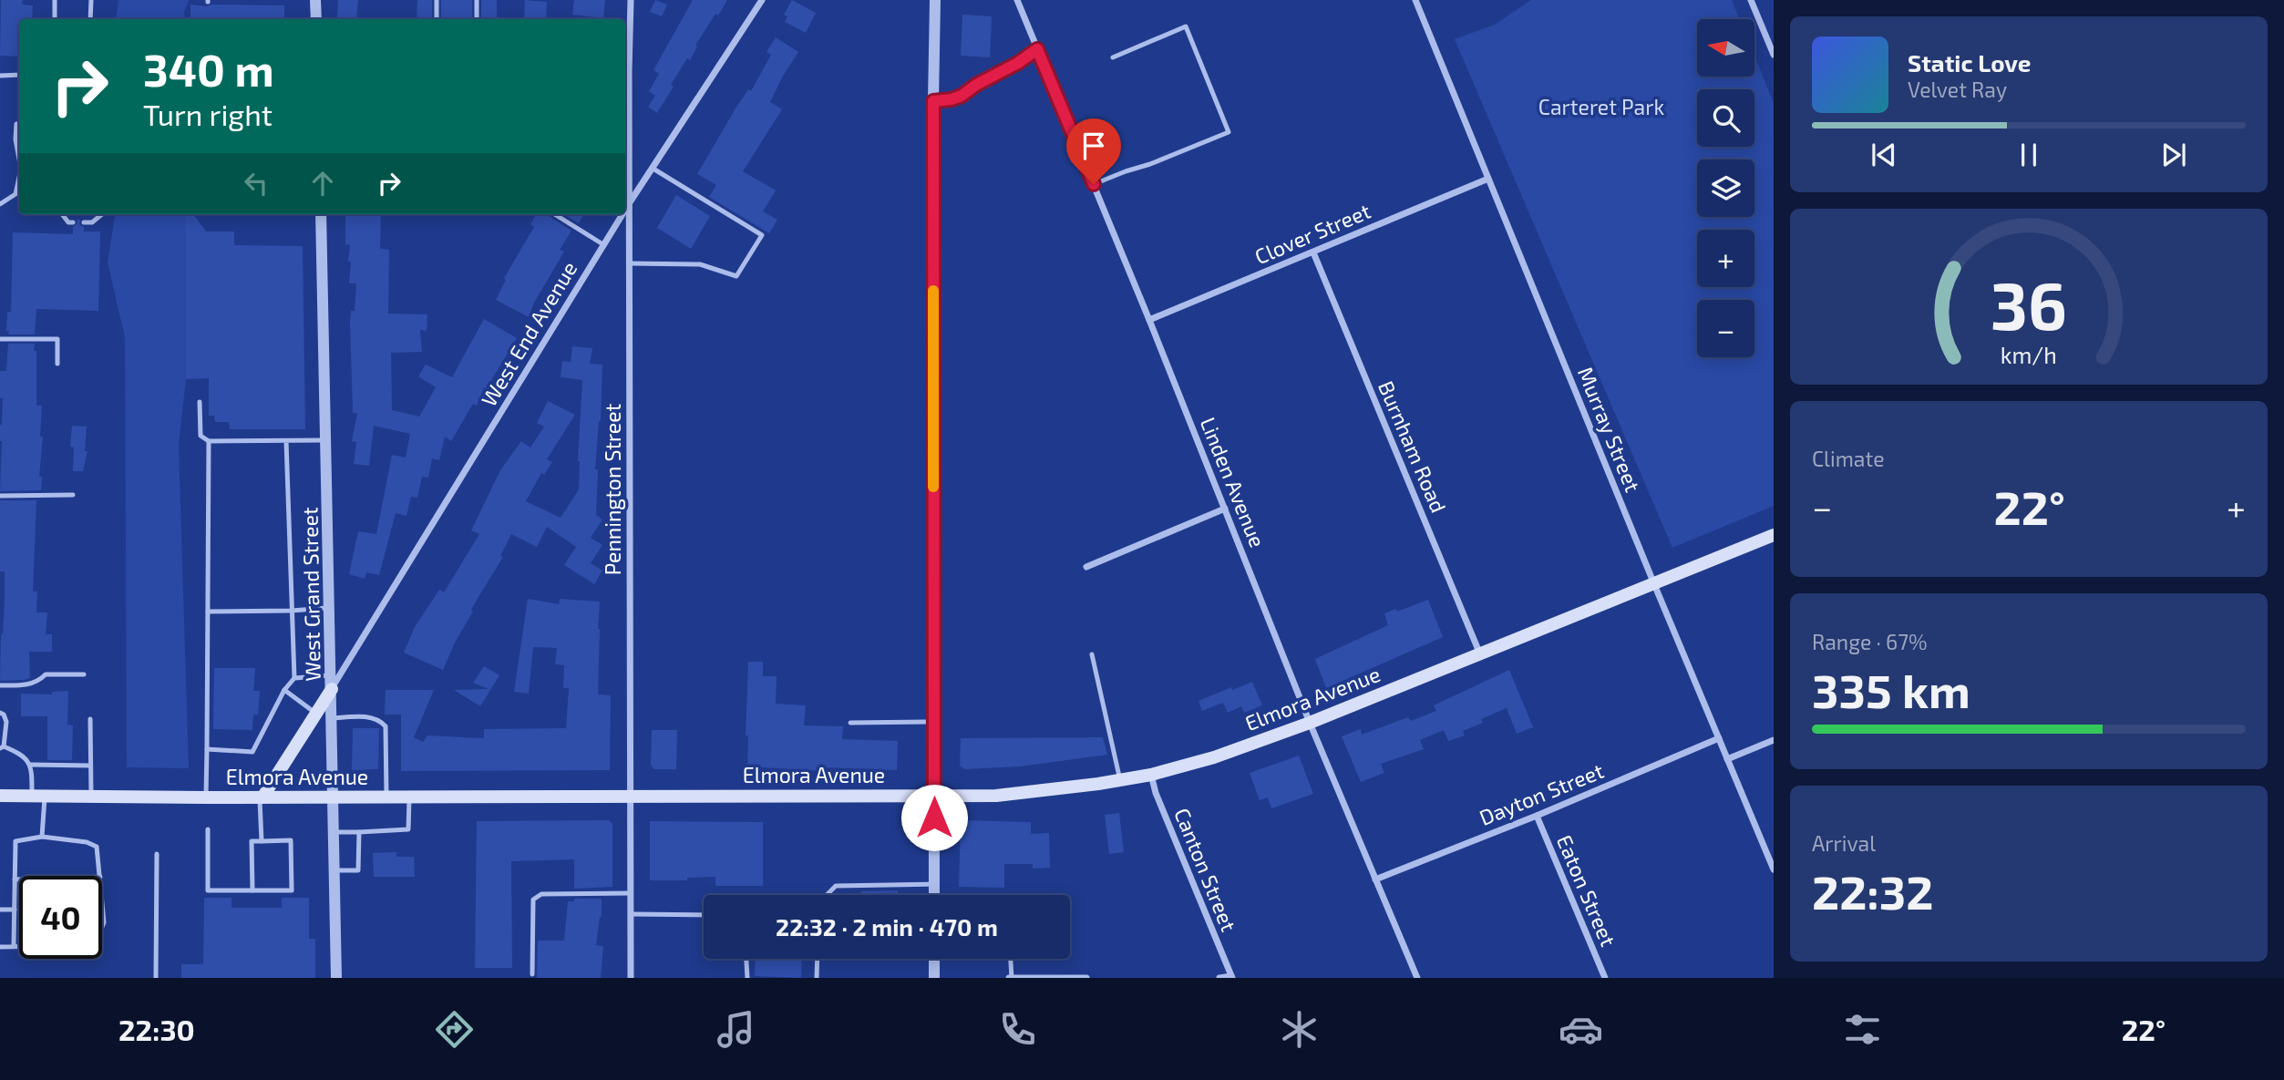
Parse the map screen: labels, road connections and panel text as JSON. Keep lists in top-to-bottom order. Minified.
{"streets":{"main road":["Elmora Avenue"],"street":["Clover Street","West End Avenue","Murray Street","Burnham Road","Linden Avenue","Pennington Street","West Grand Street","Dayton Street","Canton Street","Eaton Street"]},"crossings":[["Clover Street","Murray Street"],["Clover Street","Burnham Road"],["Clover Street","Linden Avenue"],["West End Avenue","Pennington Street"],["West End Avenue","West Grand Street"],["Murray Street","Elmora Avenue"],["Murray Street","Dayton Street"],["Burnham Road","Elmora Avenue"],["Linden Avenue","Elmora Avenue"],["Linden Avenue","Dayton Street"],["Pennington Street","Elmora Avenue"],["West Grand Street","Elmora Avenue"],["Elmora Avenue","Canton Street"],["Dayton Street","Eaton Street"]],"parks":["Carteret Park"],"north":"left","page":{"map_buttons":["+","−"],"turn":["340 m","Turn right"],"song":["Static Love","Velvet Ray"],"tile":["Climate",["Range · 67%","335 km"],["Arrival","22:32"]],"heat":["−","22°","+"],"limit":"40","trip":"22:32 · 2 min · 470 m","tabs":["22:30","22°"],"gauge":["36","km/h"]}}
